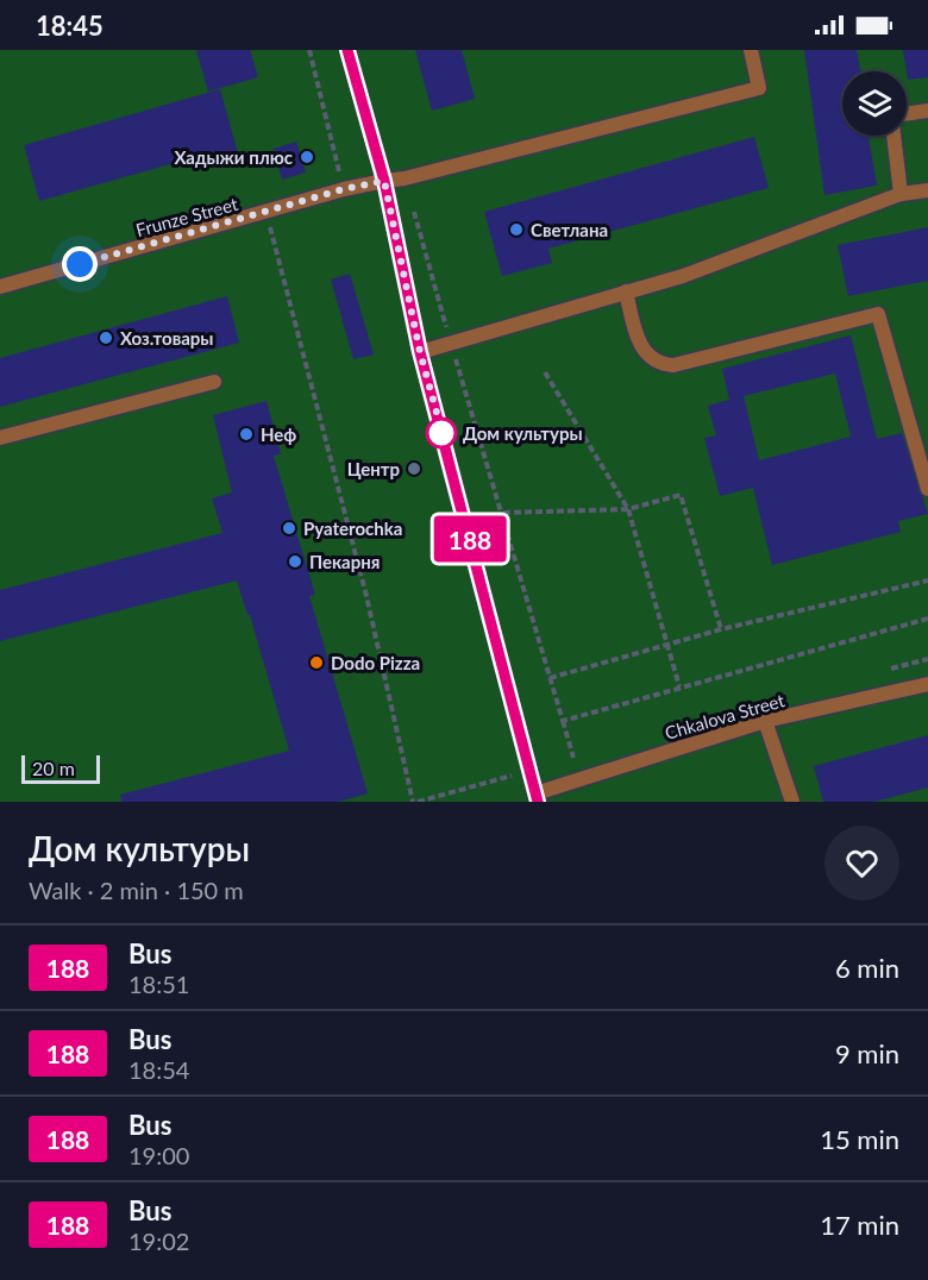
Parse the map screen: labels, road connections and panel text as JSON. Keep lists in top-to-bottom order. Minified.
{"streets":{"street":["Frunze Street","Chkalova Street"]},"places":["Хадыжи плюс","Светлана","Хоз.товары","Дом культуры","Неф","Центр","Pyaterochka","Пекарня","Dodo Pizza"],"lines":["bus line 188"],"scale_bar":"20 m","page":{"status":"18:45","on_map":"188","scale":"20 m","heading":["Дом культуры","Walk · 2 min · 150 m"],"list":[{"mark":"188","name":"Bus","note":"18:51","value":"6 min"},{"mark":"188","name":"Bus","note":"18:54","value":"9 min"},{"mark":"188","name":"Bus","note":"19:00","value":"15 min"},{"mark":"188","name":"Bus","note":"19:02","value":"17 min"}]}}
